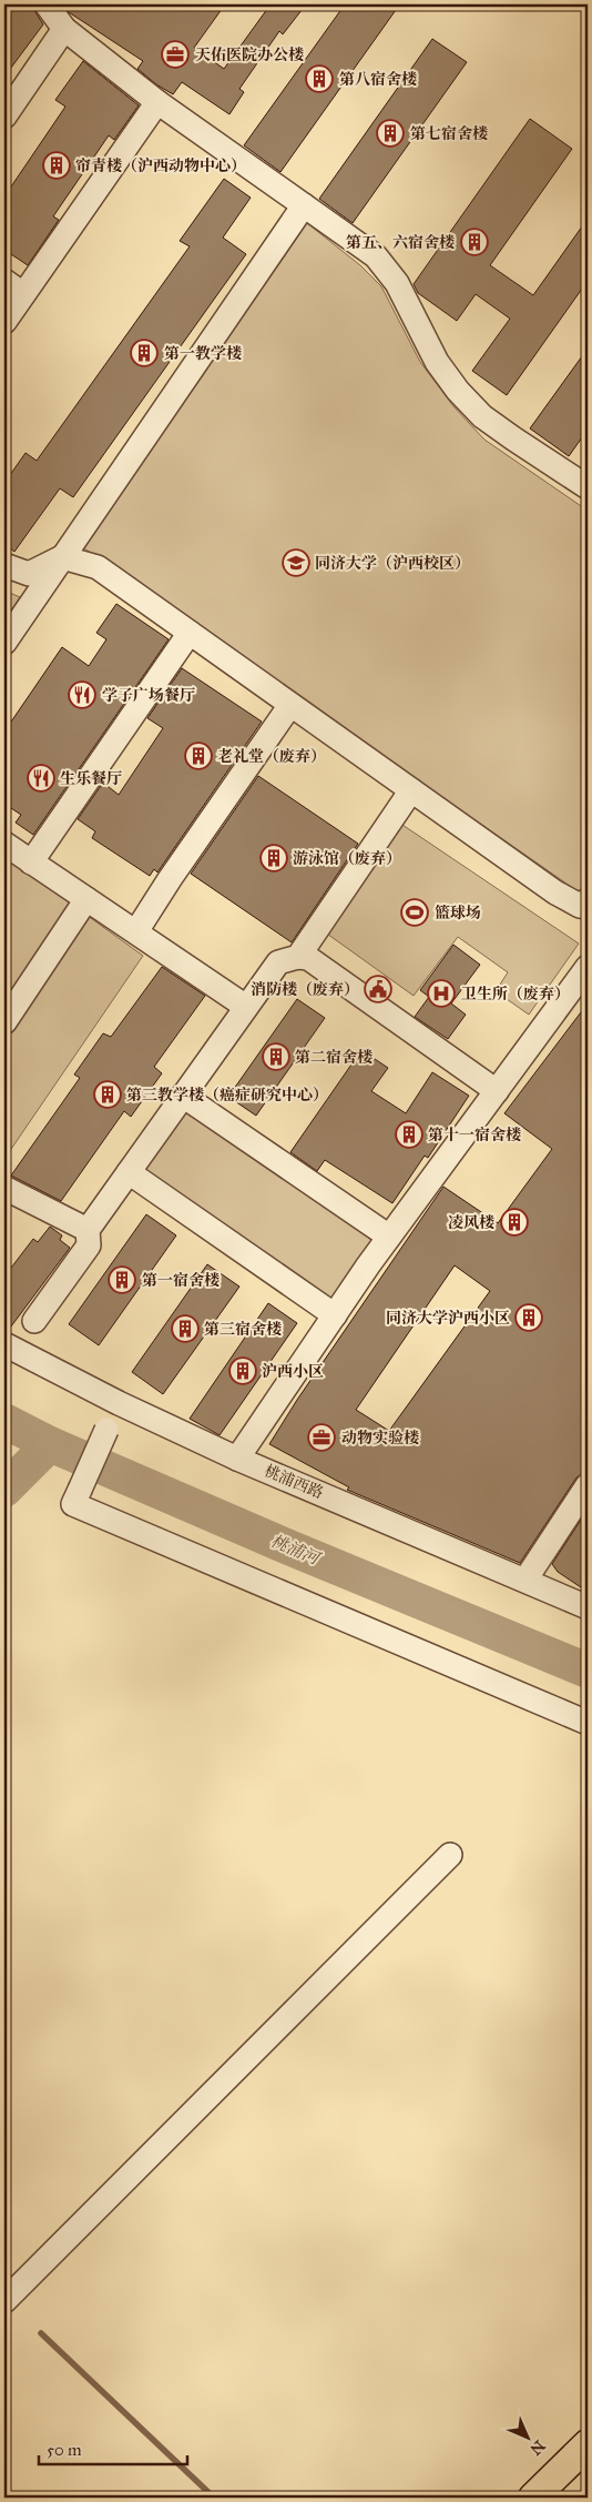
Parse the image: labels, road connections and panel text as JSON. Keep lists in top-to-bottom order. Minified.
{"streets":{"street":["桃浦西路"]},"water":["桃浦河"],"places":{"office":["天佑医院办公楼","动物实验楼"],"building":["第八宿舍楼","第七宿舍楼","帘青楼（沪西动物中心）","第五、六宿舍楼","第一教学楼","老礼堂（废弃）","游泳馆（废弃）","第二宿舍楼","第三教学楼（癌症研究中心）","第十一宿舍楼","凌风楼","第一宿舍楼","同济大学沪西小区","第三宿舍楼","沪西小区"],"school or university":["同济大学（沪西校区）"],"restaurant":["学子广场餐厅","生乐餐厅"],"sports":["篮球场"],"public building":["消防楼（废弃）"],"hospital":["卫生所（废弃）"]},"scale_bar":"50 m","north":"bottom right"}
